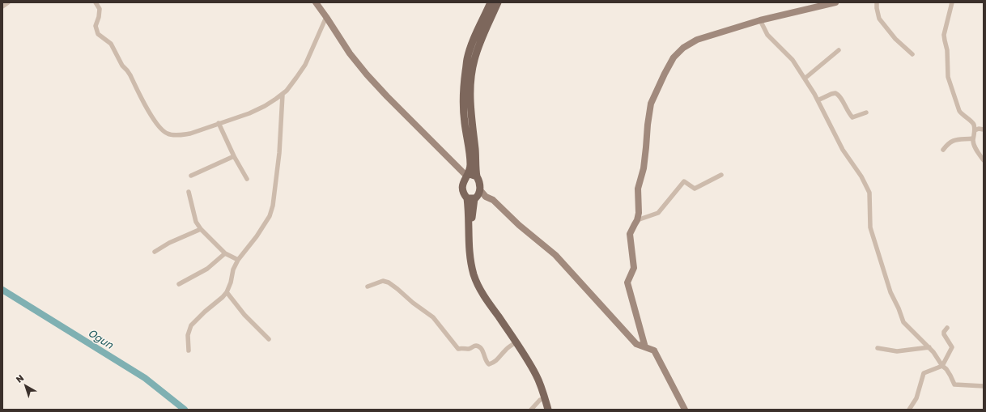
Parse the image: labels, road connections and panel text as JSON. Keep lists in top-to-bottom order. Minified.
{"water":["Ogun"],"north":"top left"}
